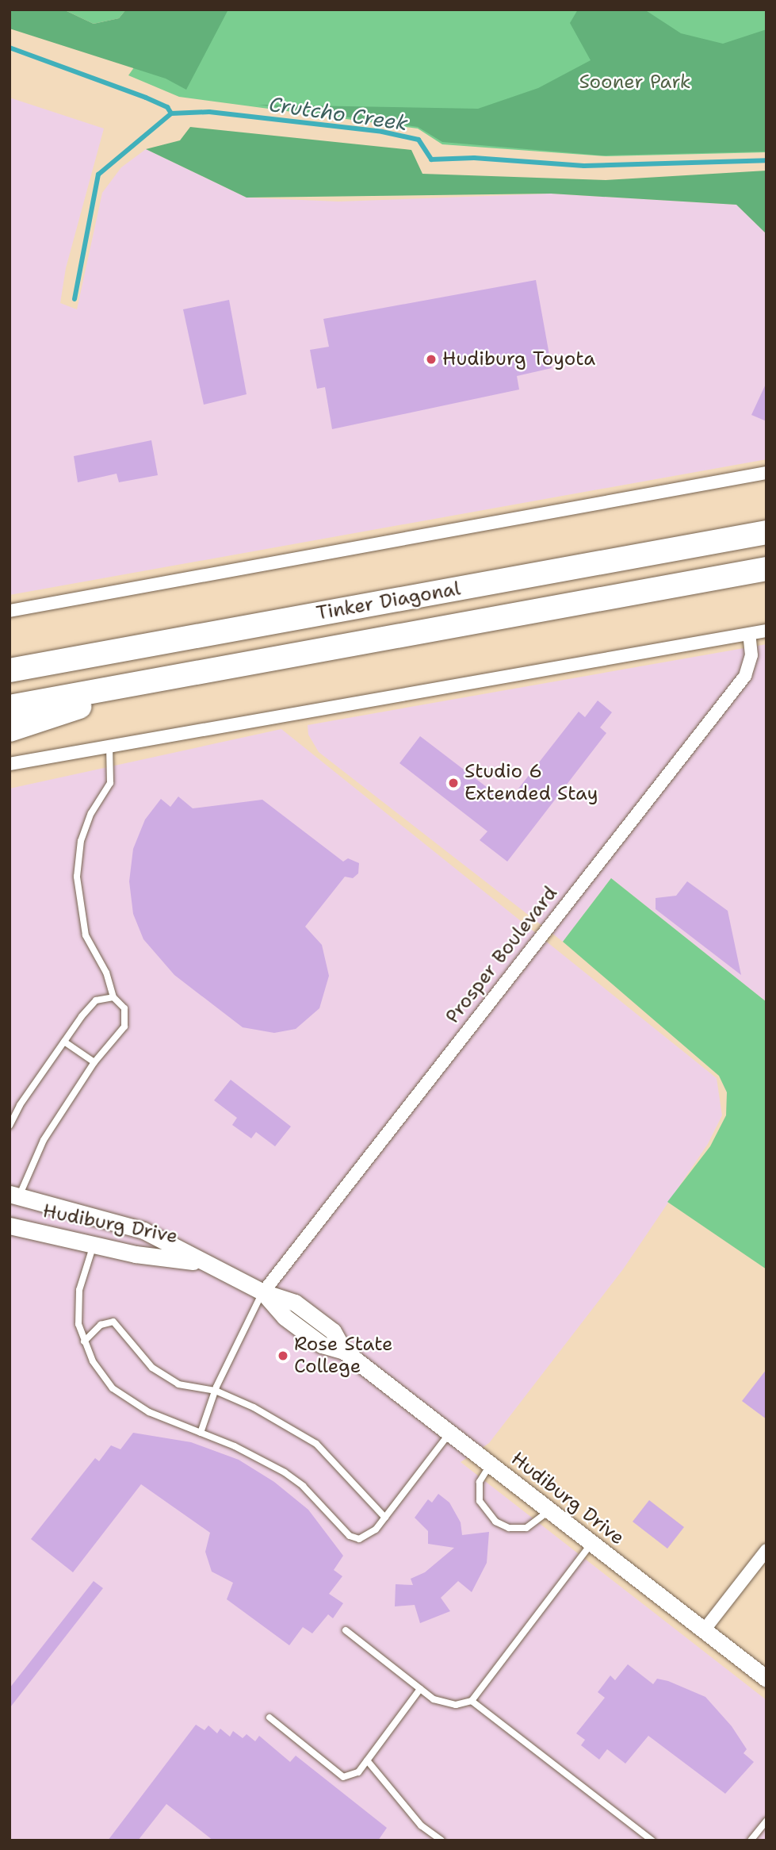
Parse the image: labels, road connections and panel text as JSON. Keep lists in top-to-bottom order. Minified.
{"streets":{"highway":["Tinker Diagonal"],"street":["Prosper Boulevard","Hudiburg Drive"]},"crossings":[["Prosper Boulevard","Hudiburg Drive"]],"water":["Crutcho Creek"],"parks":["Sooner Park"],"places":["Hudiburg Toyota","Studio 6 Extended Stay","Rose State College"]}
